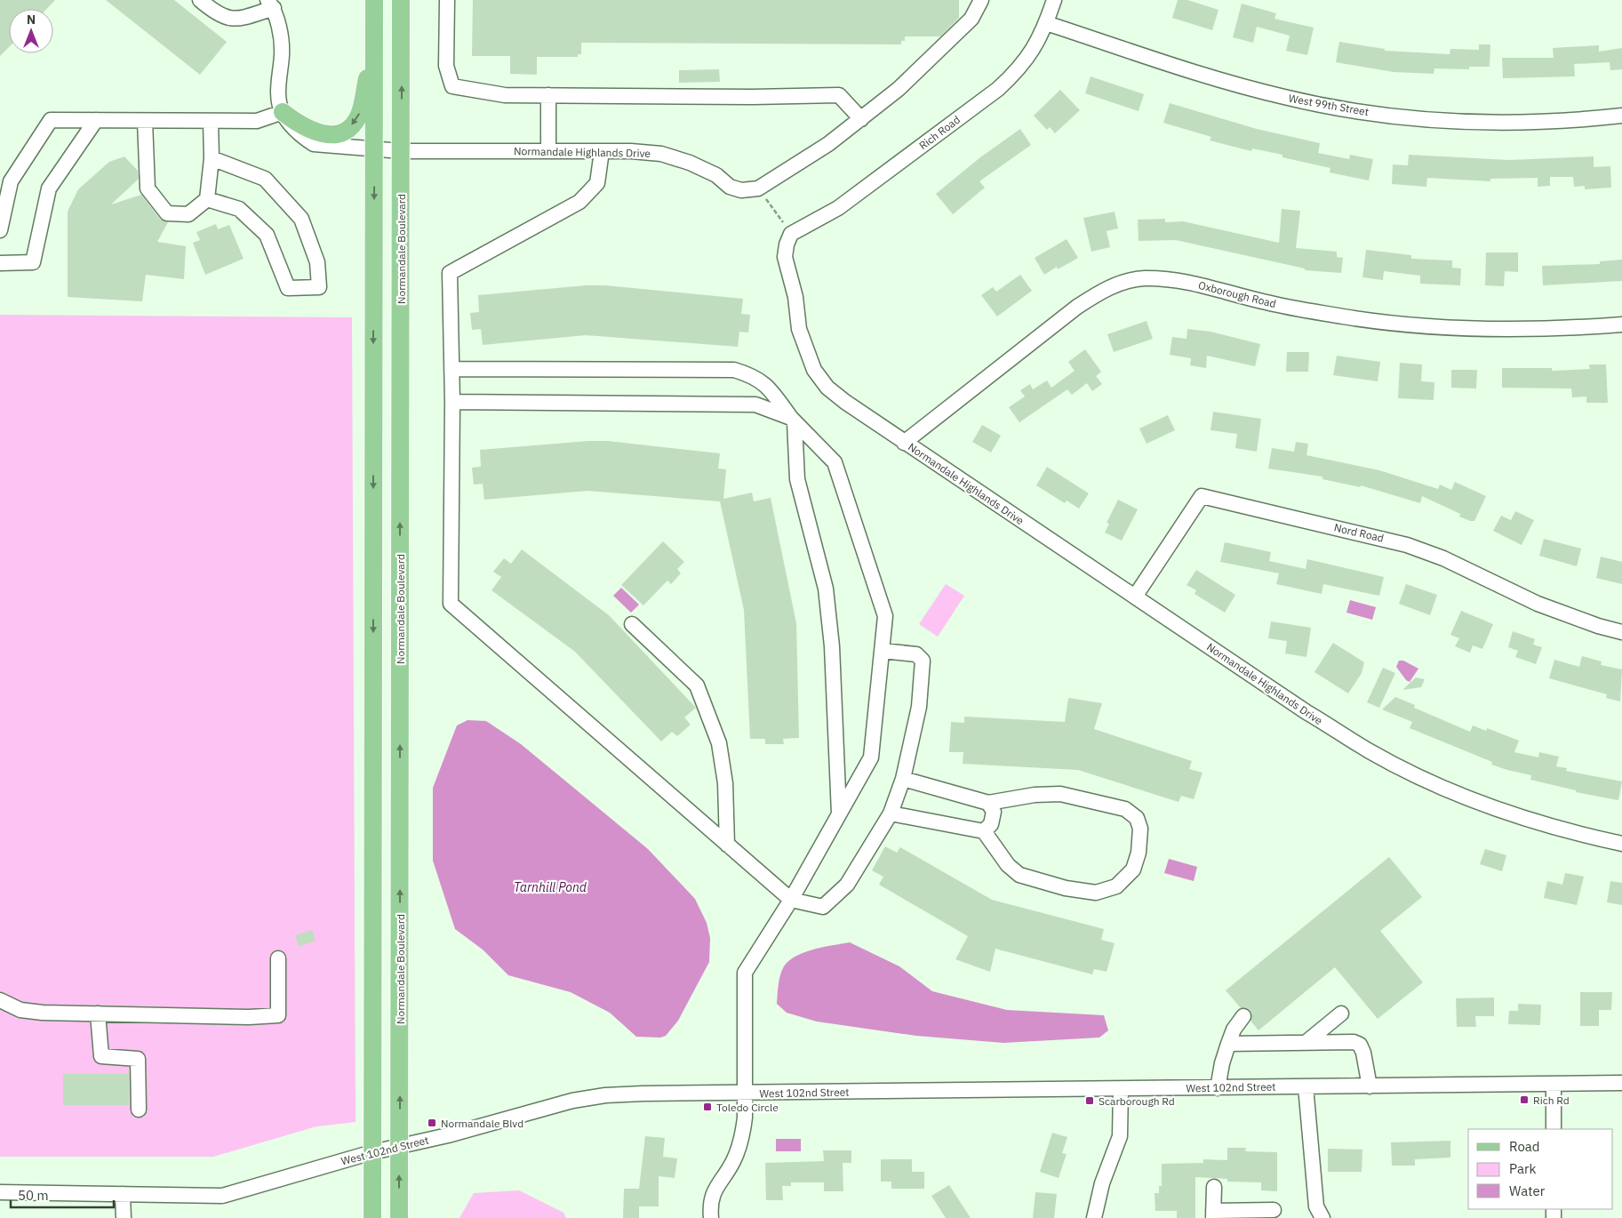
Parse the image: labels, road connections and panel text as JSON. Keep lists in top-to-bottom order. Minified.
{"streets":{"main road":["Normandale Boulevard"],"street":["West 99th Street","Rich Road","Normandale Highlands Drive","Oxborough Road","Nord Road","West 102nd Street"]},"crossings":[["West 99th Street","Rich Road"],["Rich Road","Normandale Highlands Drive"],["Normandale Highlands Drive","Normandale Boulevard"],["Normandale Highlands Drive","Oxborough Road"],["Normandale Highlands Drive","Nord Road"],["Normandale Boulevard","West 102nd Street"]],"water":["Tarnhill Pond"],"places":{"transit":["Rich Rd","Scarborough Rd","Toledo Circle","Normandale Blvd"]},"legend":["Road","Park","Water"],"scale_bar":"50 m","north":"top"}
